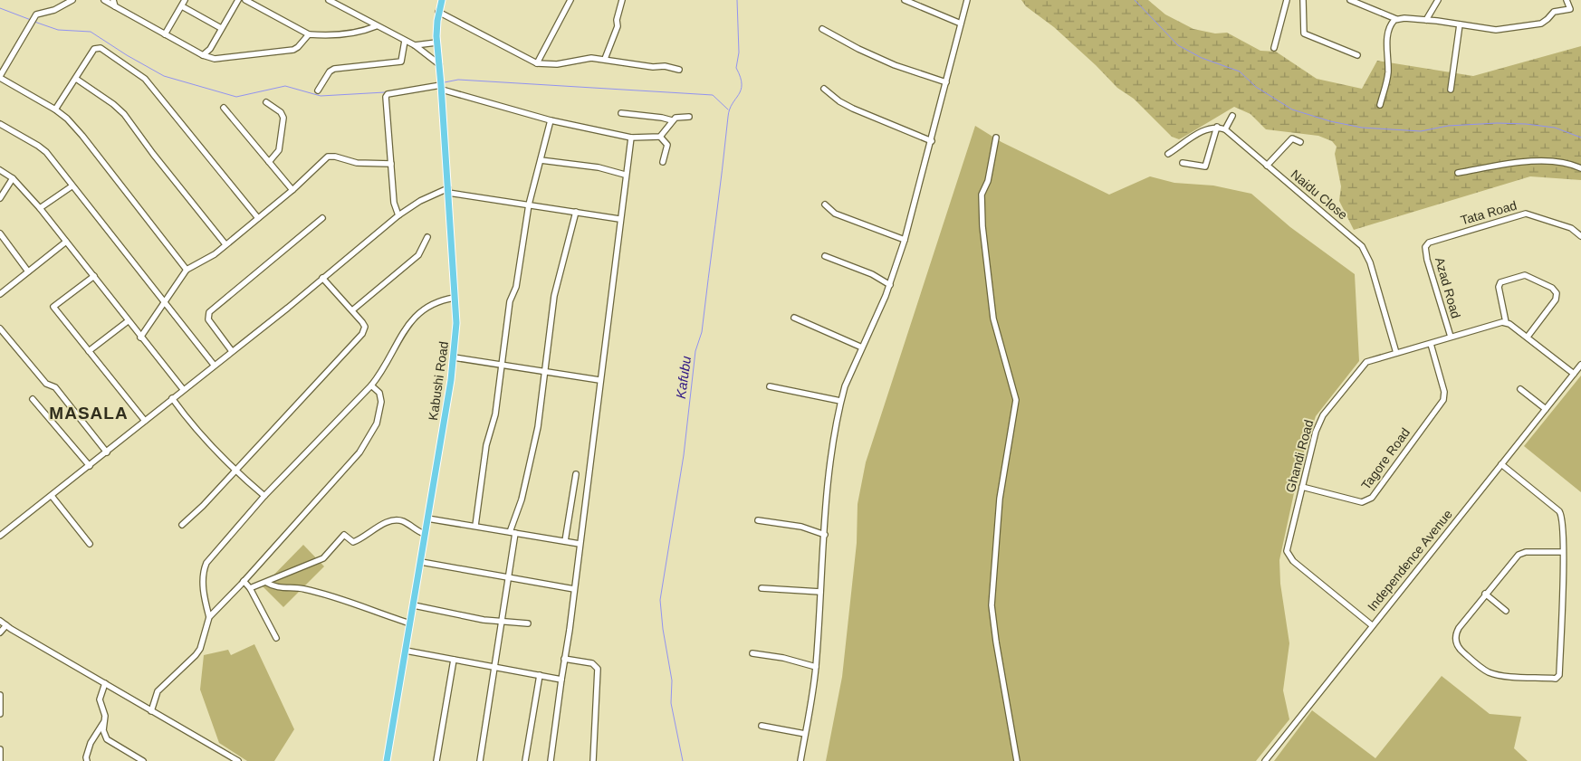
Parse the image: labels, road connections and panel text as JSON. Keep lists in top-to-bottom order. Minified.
{"streets":{"main road":["Kabushi Road"],"street":["Naidu Close","Tata Road","Azad Road","Ghandi Road","Tagore Road","Independence Avenue"]},"crossings":[["Naidu Close","Ghandi Road"],["Tata Road","Azad Road"],["Azad Road","Ghandi Road"],["Ghandi Road","Tagore Road"],["Ghandi Road","Independence Avenue"]],"districts":["MASALA"],"water":["Kafubu"]}
